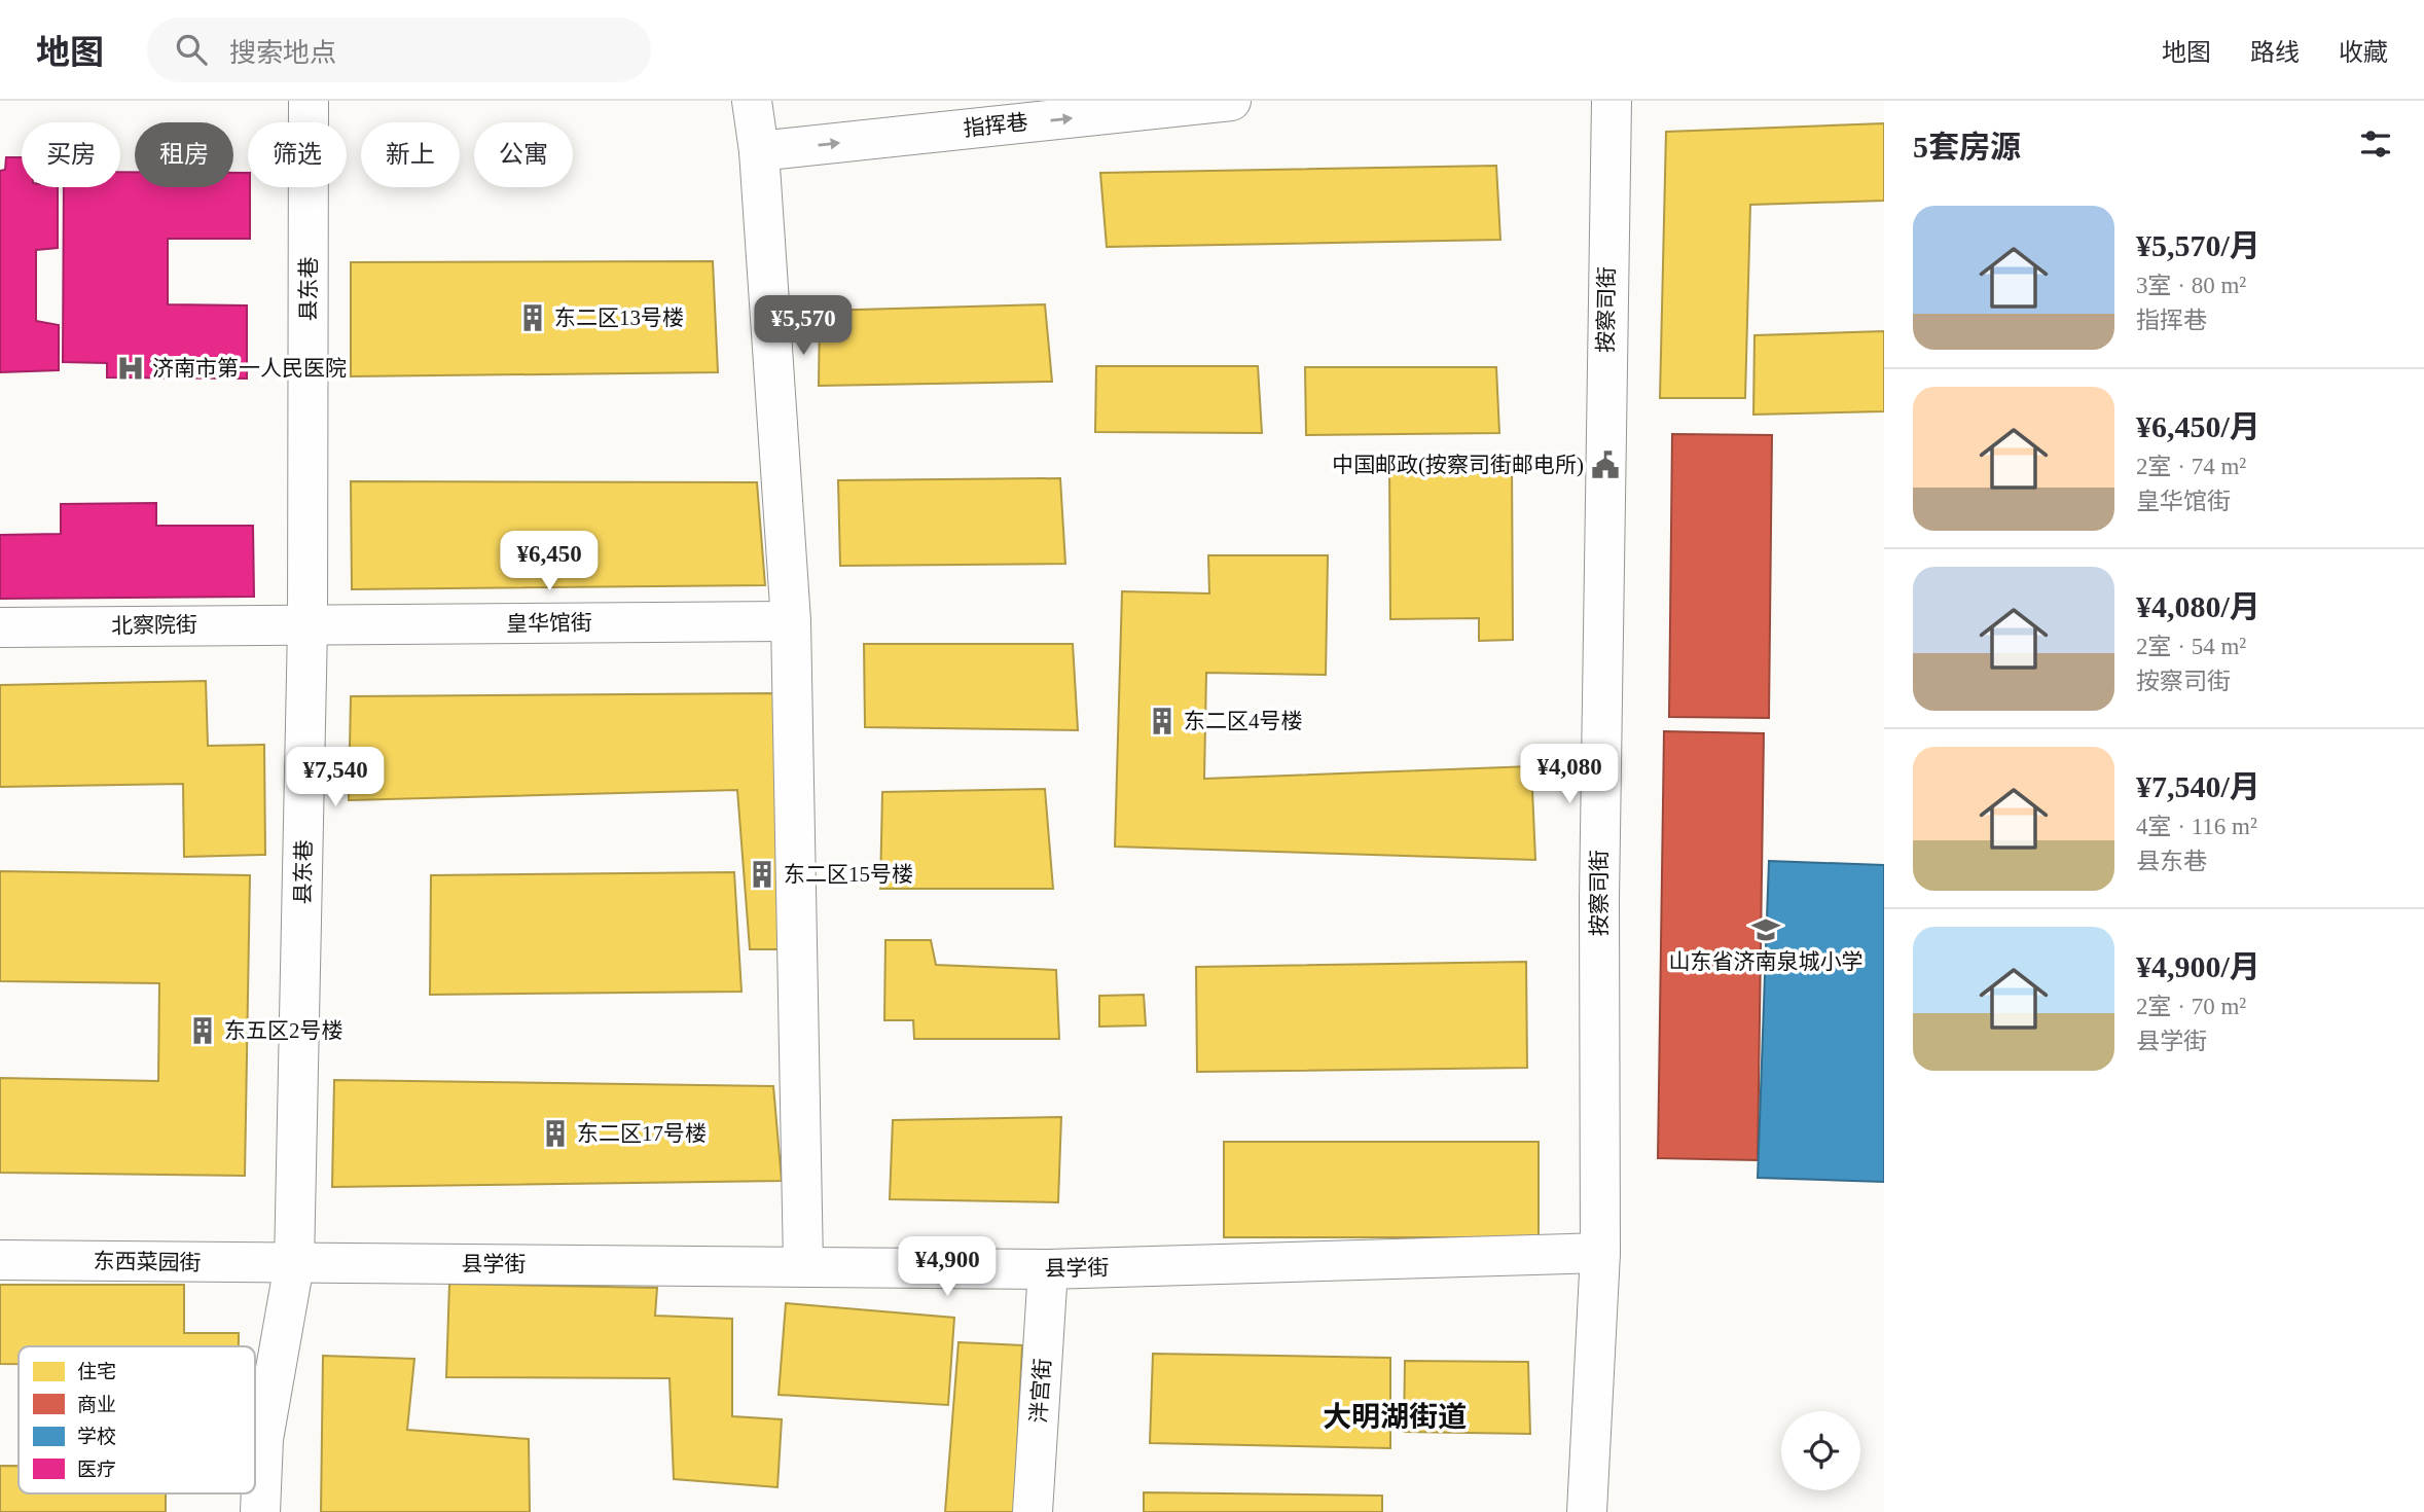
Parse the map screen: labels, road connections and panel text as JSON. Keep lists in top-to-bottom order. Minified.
{"streets":{"street":["指挥巷","县东巷","按察司街","皇华馆街","北察院街","东西菜园街","县学街","泮宫街"]},"crossings":[["县东巷","皇华馆街"],["县东巷","北察院街"],["县东巷","东西菜园街"],["县东巷","县学街"],["按察司街","县学街"],["皇华馆街","北察院街"],["东西菜园街","县学街"],["县学街","泮宫街"]],"one_way":["指挥巷"],"districts":["大明湖街道"],"places":{"building":["东二区13号楼","东二区4号楼","东二区15号楼","东五区2号楼","东二区17号楼"],"hospital":["济南市第一人民医院"],"public building":["中国邮政(按察司街邮电所)"],"school or university":["山东省济南泉城小学"]},"legend":["住宅","商业","学校","医疗"],"page":{"header":"地图","search":"搜索地点","nav":["地图","路线","收藏"],"heading":"5套房源","chip":["买房","租房","筛选","新上","公寓"],"list":[{"name":"¥5,570/月","note":"3室 · 80 m² · 指挥巷"},{"name":"¥6,450/月","note":"2室 · 74 m² · 皇华馆街"},{"name":"¥4,080/月","note":"2室 · 54 m² · 按察司街"},{"name":"¥7,540/月","note":"4室 · 116 m² · 县东巷"},{"name":"¥4,900/月","note":"2室 · 70 m² · 县学街"}],"price":["¥5,570","¥6,450","¥4,080","¥7,540","¥4,900"]}}
